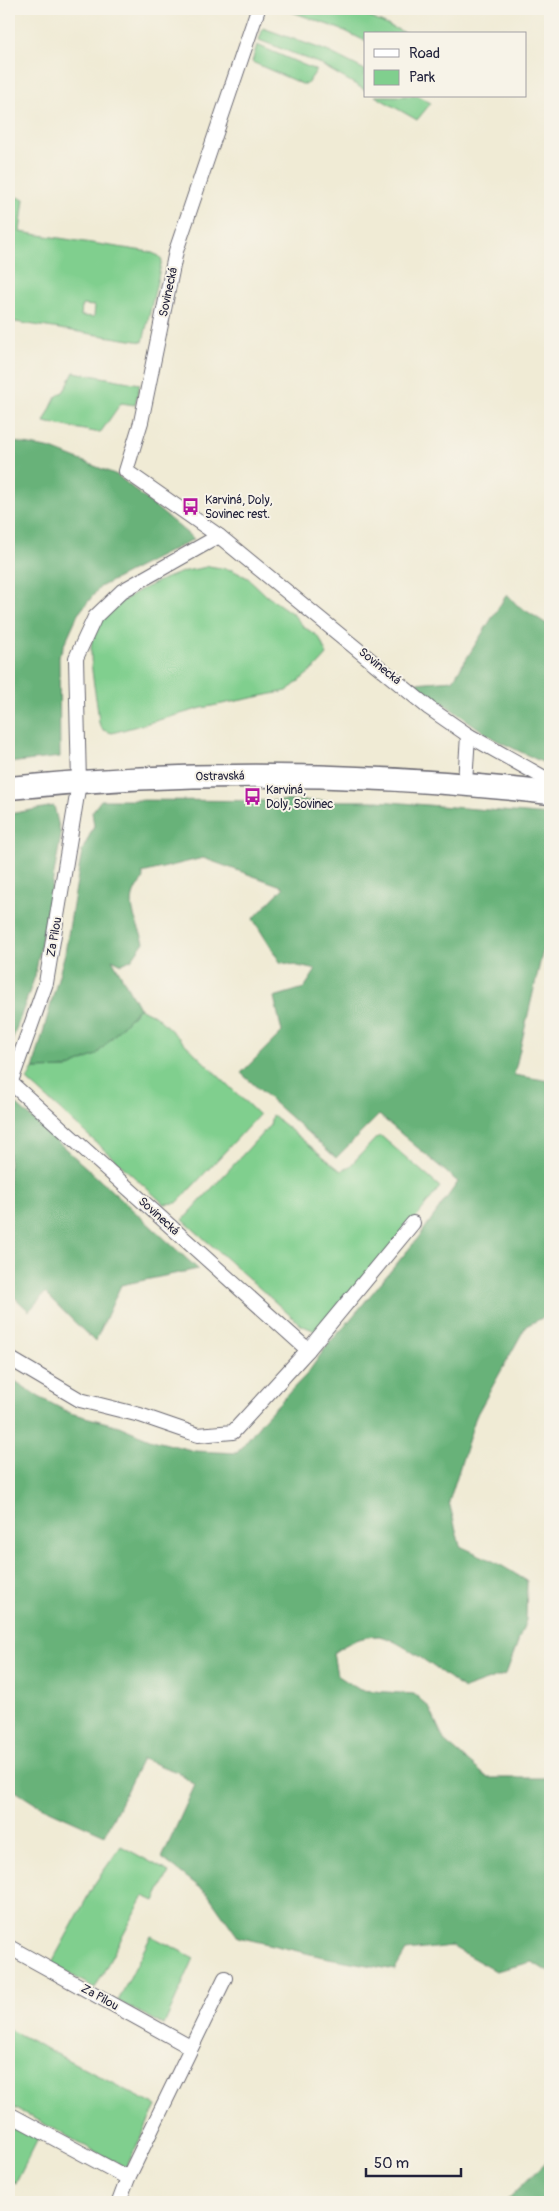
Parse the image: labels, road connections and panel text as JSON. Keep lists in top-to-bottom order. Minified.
{"streets":{"main road":["Ostravská"],"street":["Sovinecká","Za Pilou"]},"crossings":[["Sovinecká","Za Pilou"],["Ostravská","Za Pilou"]],"places":{"bus stop":["Karviná, Doly, Sovinec rest.","Karviná, Doly, Sovinec"]},"legend":["Road","Park"],"scale_bar":"50 m"}
